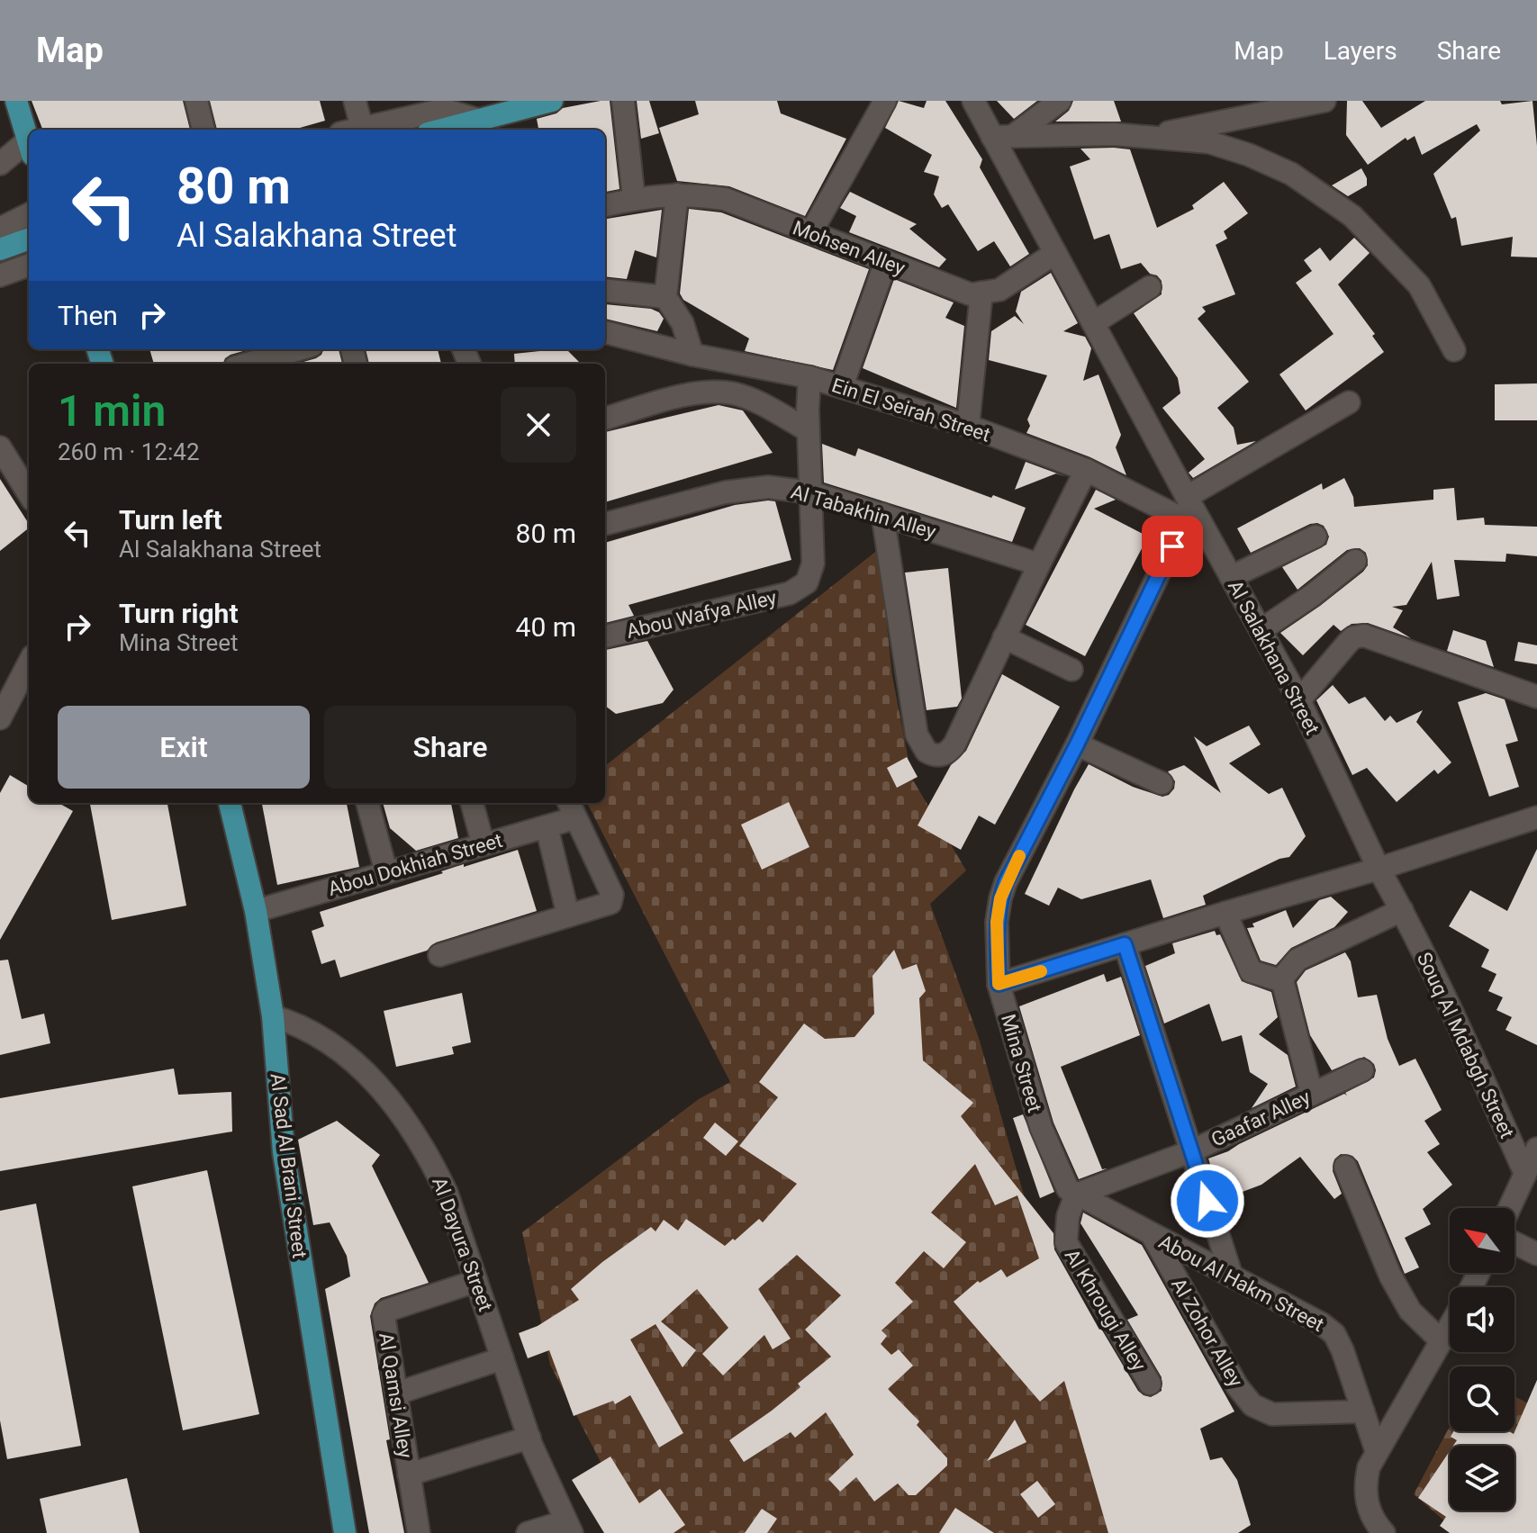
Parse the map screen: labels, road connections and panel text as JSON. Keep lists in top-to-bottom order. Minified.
{"streets":{"main road":["Al Sad Al Brani Street"],"street":["Mohsen Alley","Ein El Seirah Street","Al Tabakhin Alley","Abou Wafya Alley","Al Salakhana Street","Abou Dokhiah Street","Souq Al Mdabgh Street","Mina Street","Gaafar Alley","Al Dayura Street","Abou Al Hakm Street","Al Khrougi Alley","Al Zohor Alley","Al Qamsi Alley"]},"crossings":[["Ein El Seirah Street","Abou Wafya Alley"],["Ein El Seirah Street","Al Salakhana Street"],["Ein El Seirah Street","Mina Street"],["Al Tabakhin Alley","Abou Wafya Alley"],["Al Salakhana Street","Souq Al Mdabgh Street"],["Abou Dokhiah Street","Al Sad Al Brani Street"],["Mina Street","Gaafar Alley"],["Mina Street","Abou Al Hakm Street"],["Mina Street","Al Khrougi Alley"],["Gaafar Alley","Abou Al Hakm Street"],["Gaafar Alley","Al Khrougi Alley"],["Al Sad Al Brani Street","Al Dayura Street"],["Al Dayura Street","Al Qamsi Alley"],["Abou Al Hakm Street","Al Khrougi Alley"],["Abou Al Hakm Street","Al Zohor Alley"]],"north":"top left","page":{"header":"Map","nav":["Map","Layers","Share"],"turn":["80 m","Al Salakhana Street"],"then":"Then","heading":["1 min","260 m · 12:42"],"list":[{"name":"Turn left","note":"Al Salakhana Street","value":"80 m"},{"name":"Turn right","note":"Mina Street","value":"40 m"}],"buttons":["Exit","Share"]}}
